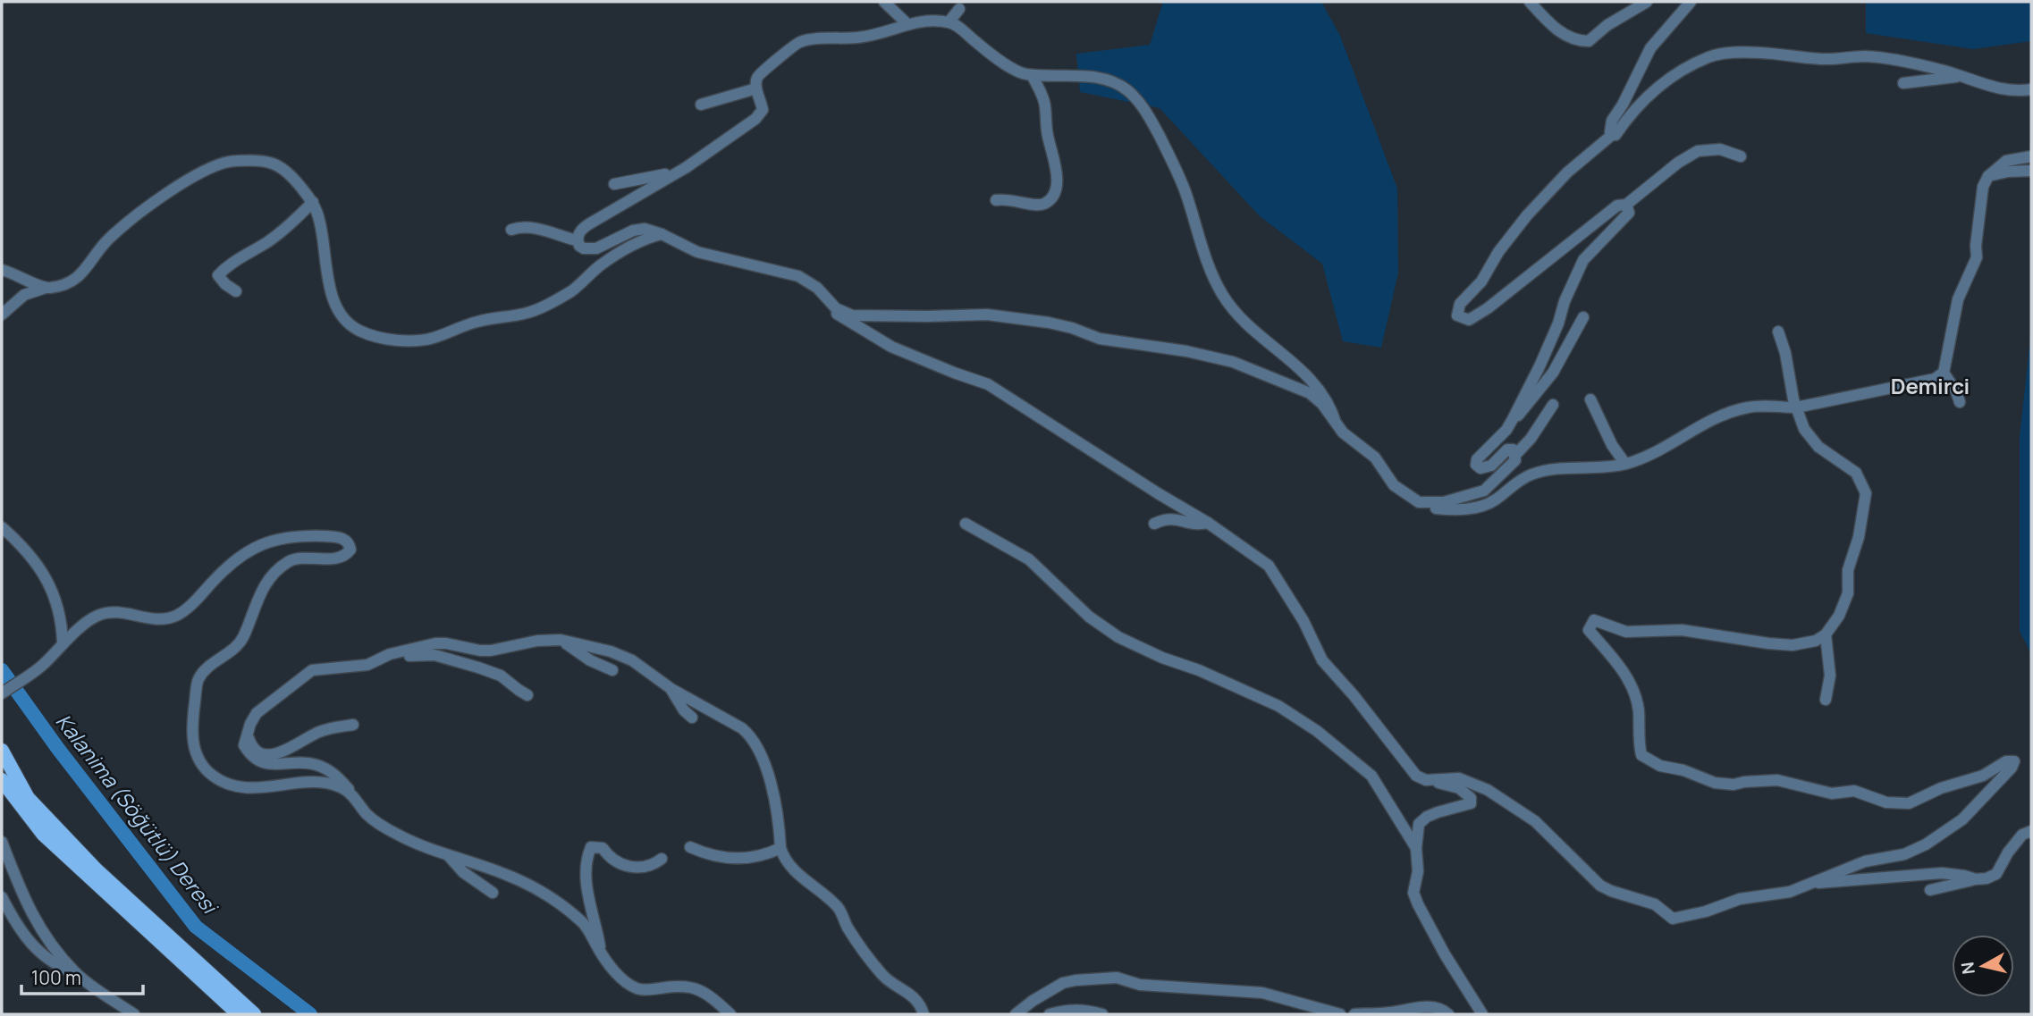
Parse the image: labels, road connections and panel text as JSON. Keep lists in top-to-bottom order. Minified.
{"districts":["Demirci"],"water":["Kalanima (Söğütlü) Deresi"],"scale_bar":"100 m","north":"left"}
